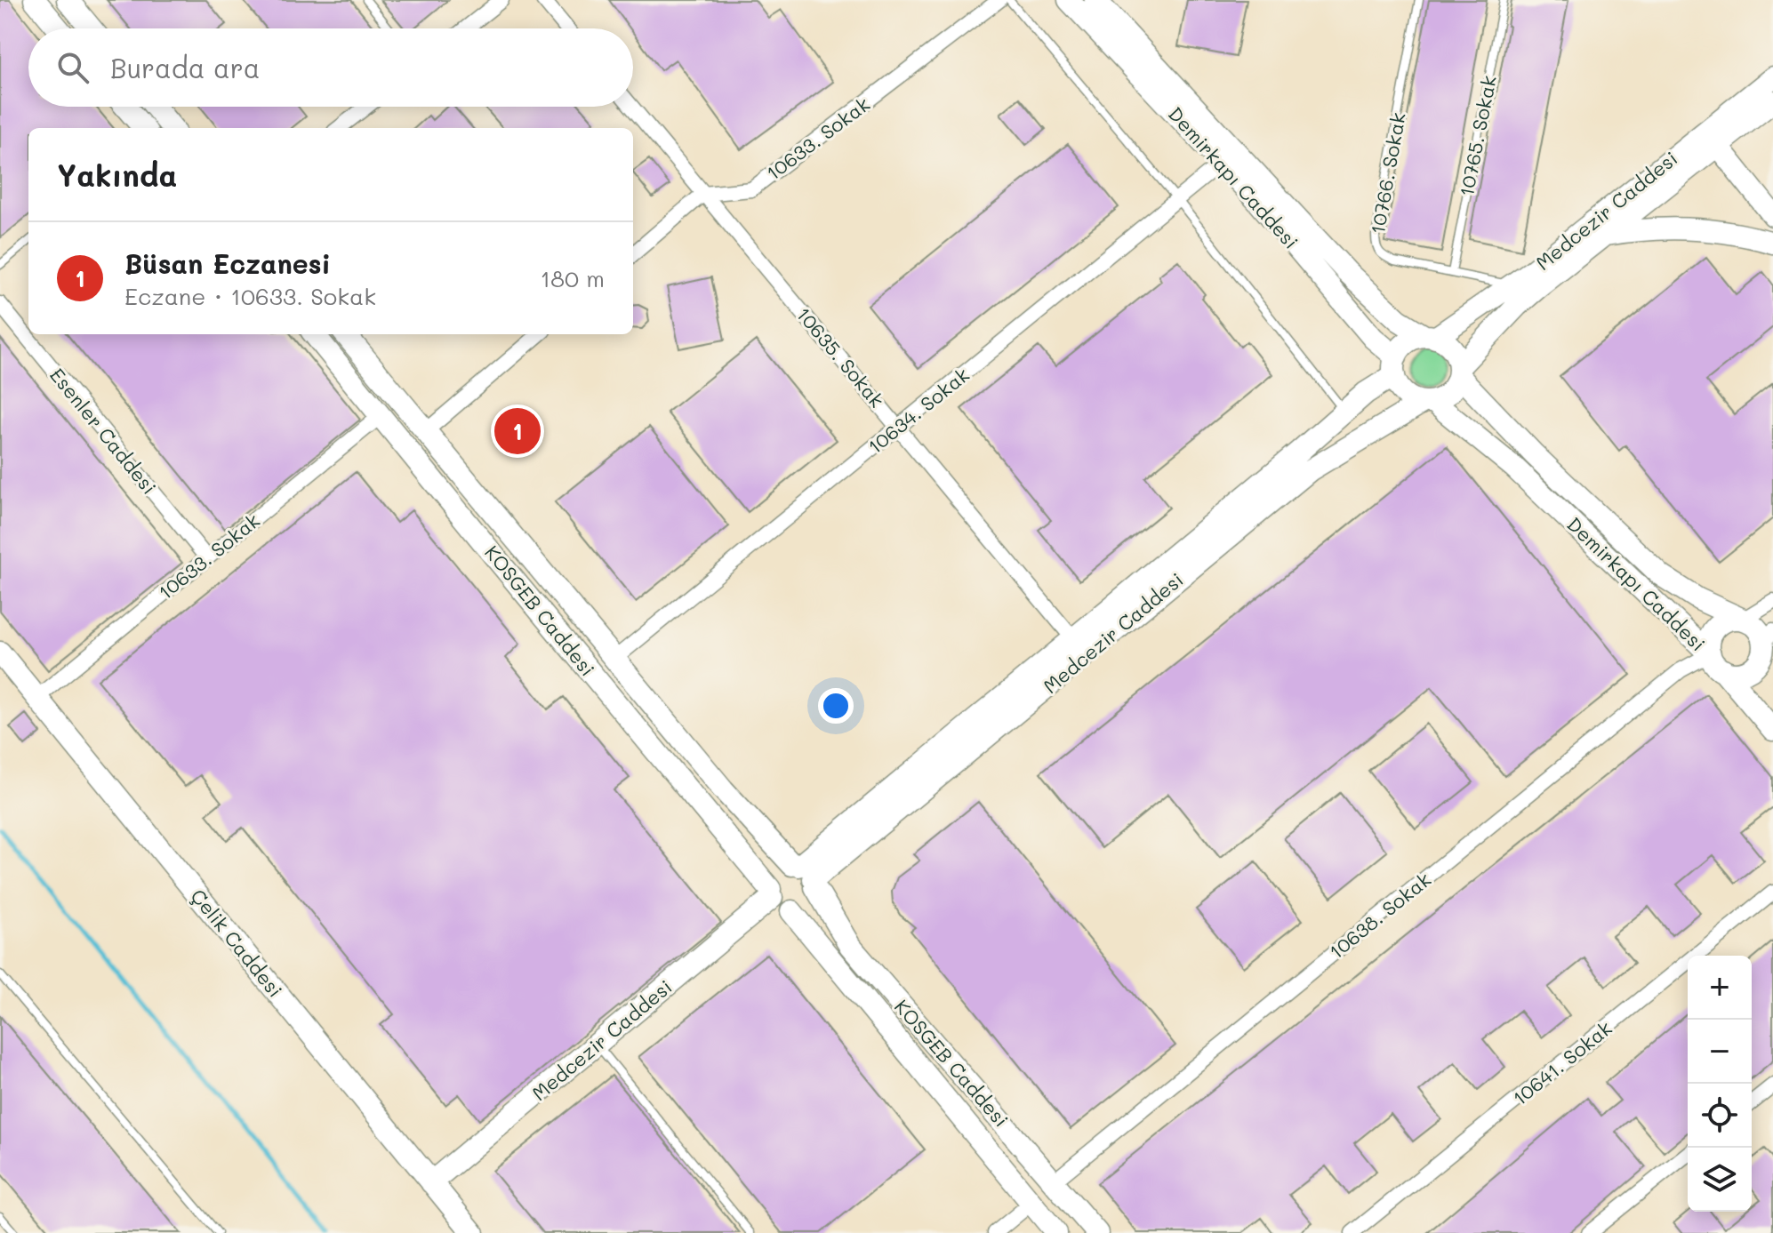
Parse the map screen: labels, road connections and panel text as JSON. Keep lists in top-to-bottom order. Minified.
{"streets":{"street":["10633. Sokak","Demirkapı Caddesi","Medcezir Caddesi","10635. Sokak","10634. Sokak","Esenler Caddesi","KOSGEB Caddesi","10638. Sokak","Çelik Caddesi","10641. Sokak"],"lane":["10765. Sokak","10766. Sokak"]},"crossings":[["10765. Sokak","10766. Sokak"],["10633. Sokak","10635. Sokak"],["10633. Sokak","Esenler Caddesi"],["10633. Sokak","KOSGEB Caddesi"],["10633. Sokak","Çelik Caddesi"],["10766. Sokak","Medcezir Caddesi"],["Demirkapı Caddesi","Medcezir Caddesi"],["Demirkapı Caddesi","10634. Sokak"],["Demirkapı Caddesi","10638. Sokak"],["Medcezir Caddesi","10635. Sokak"],["Medcezir Caddesi","KOSGEB Caddesi"],["Medcezir Caddesi","Çelik Caddesi"],["10635. Sokak","10634. Sokak"],["10634. Sokak","KOSGEB Caddesi"],["KOSGEB Caddesi","10638. Sokak"]],"page":{"search":"Burada ara","heading":"Yakında","list":[{"mark":"1","name":"Büsan Eczanesi","note":"Eczane · 10633. Sokak","value":"180 m"}],"pins":"1","map_buttons":["+","−"]}}
